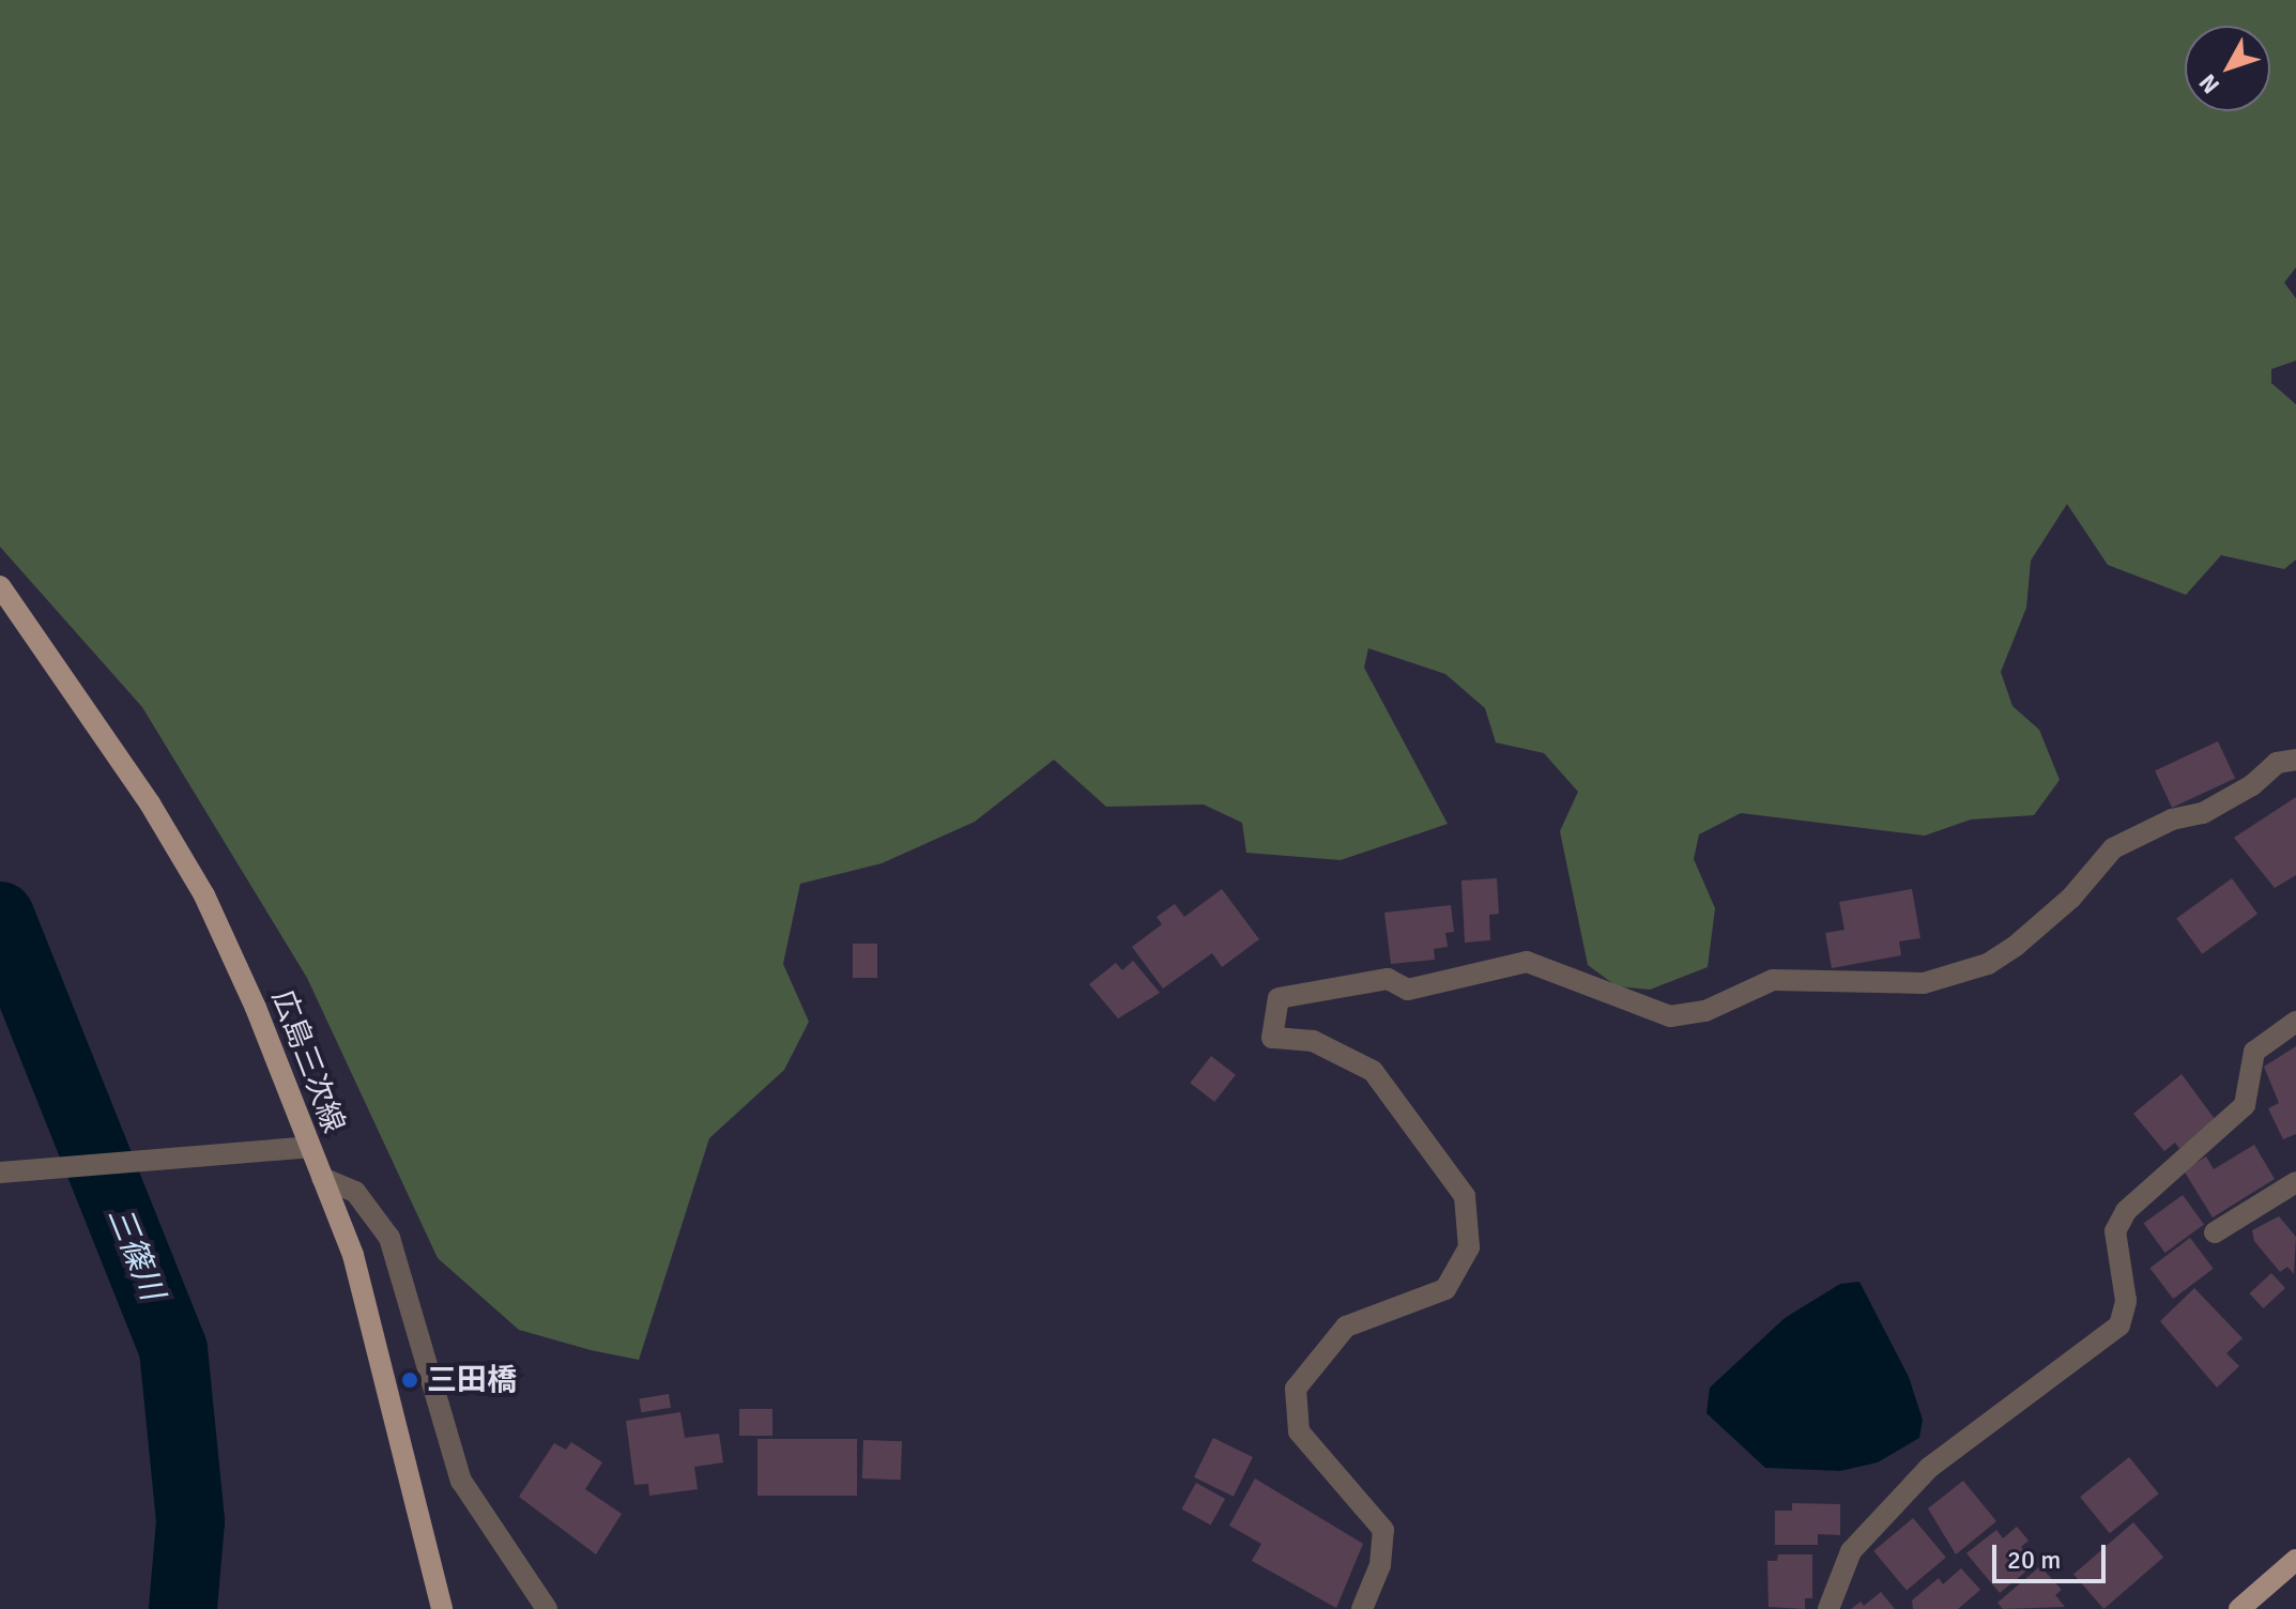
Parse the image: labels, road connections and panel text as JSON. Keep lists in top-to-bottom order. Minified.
{"streets":{"main road":["広島三次線"]},"water":["三篠川"],"places":["三田橋"],"scale_bar":"20 m","north":"bottom left"}
